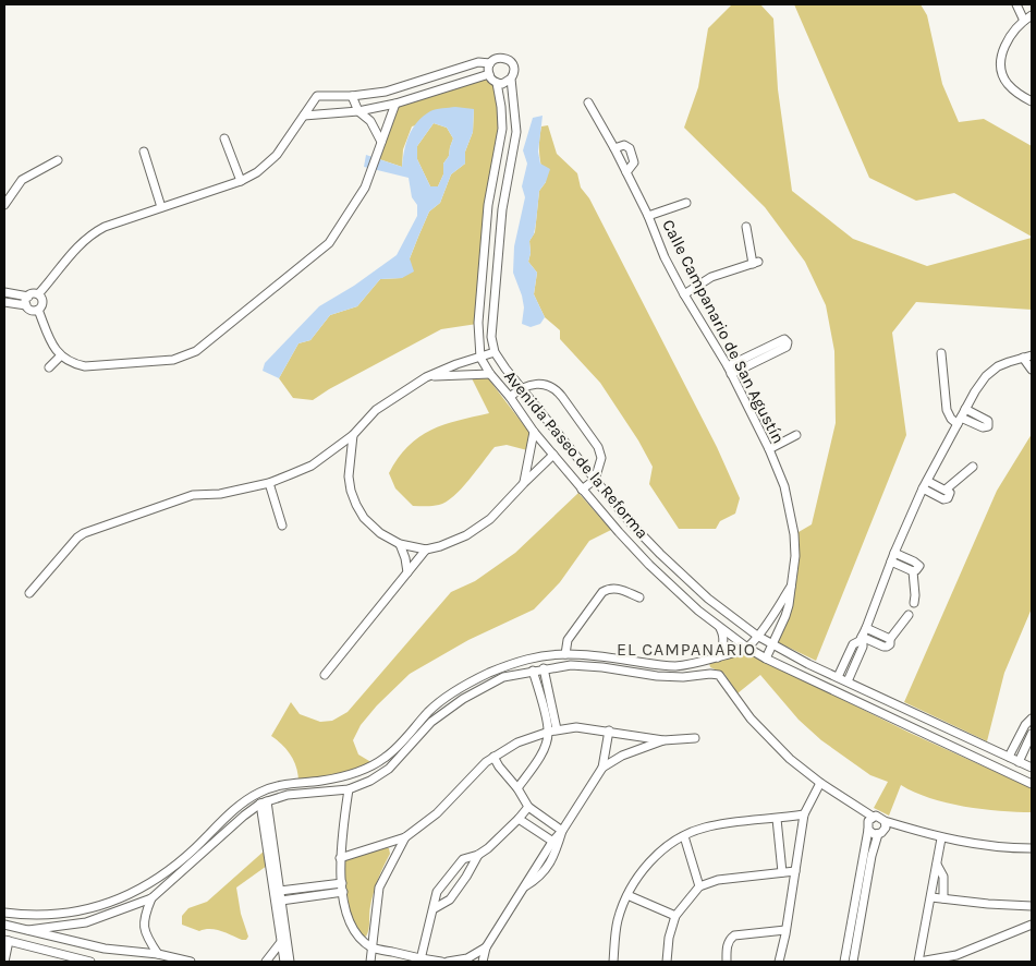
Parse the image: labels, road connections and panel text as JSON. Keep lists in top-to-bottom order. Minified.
{"streets":{"street":["Calle Campanario de San Agustín","Avenida Paseo de la Reforma"]},"crossings":[["Calle Campanario de San Agustín","Avenida Paseo de la Reforma"]],"districts":["EL CAMPANARIO"]}
